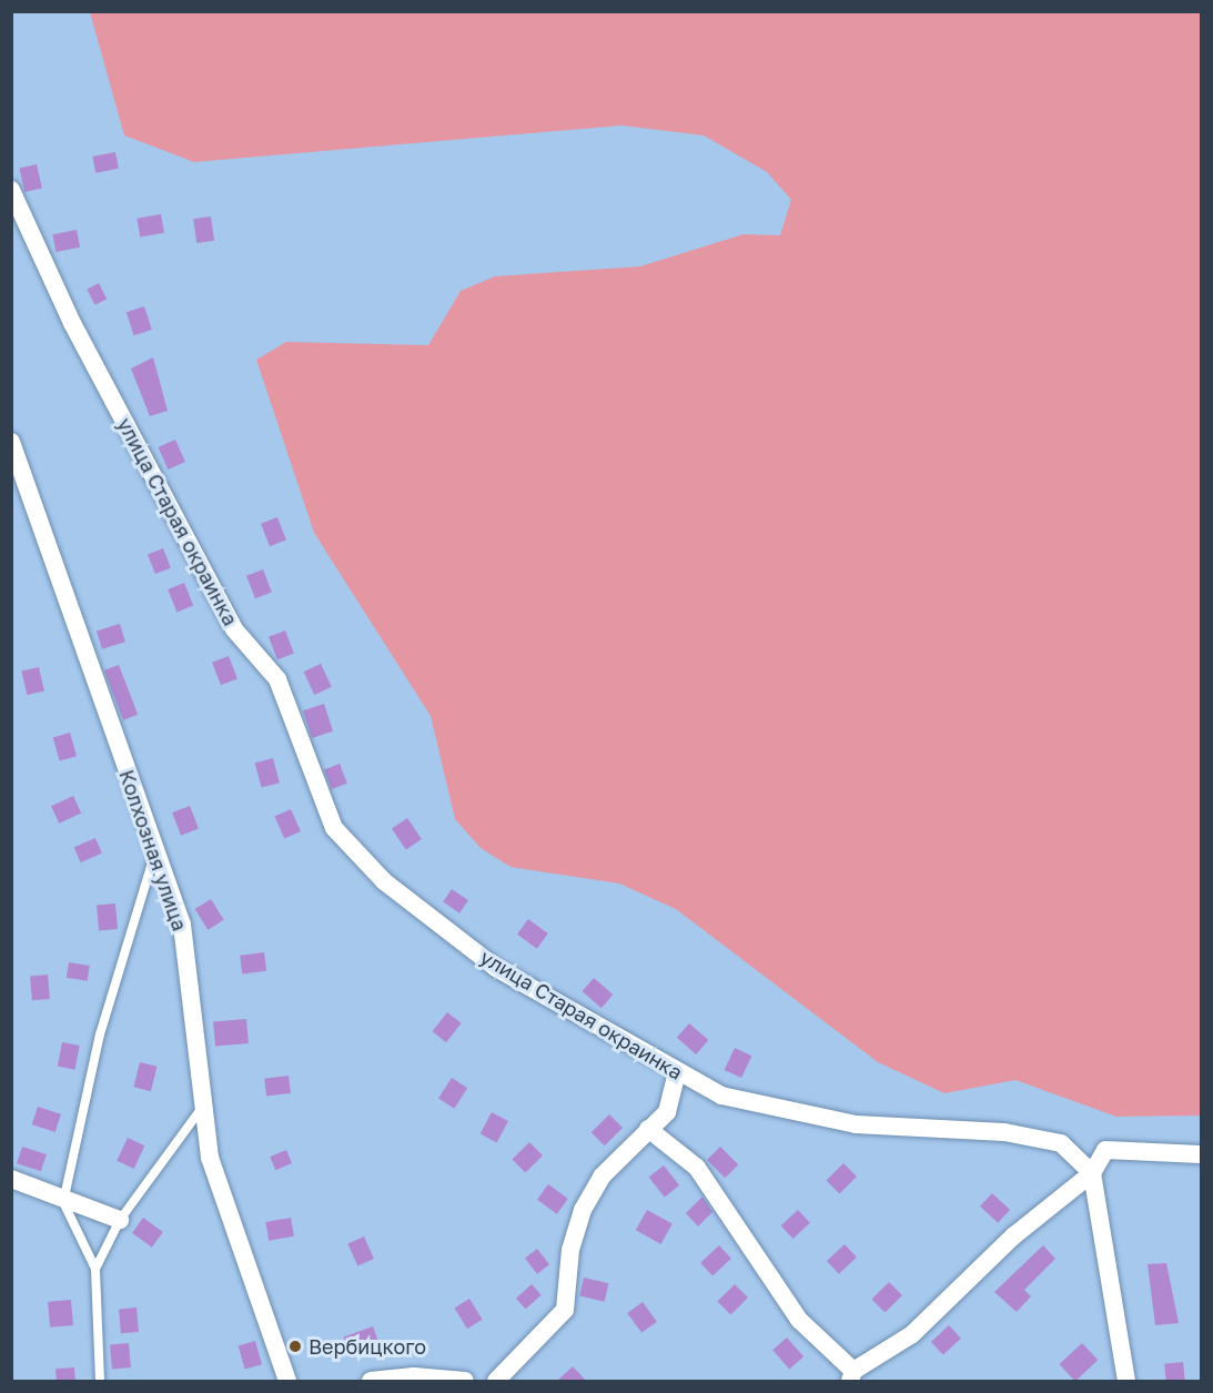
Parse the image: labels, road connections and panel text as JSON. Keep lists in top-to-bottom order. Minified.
{"streets":{"street":["улица Старая окраинка","Колхозная улица"]},"places":["Вербицкого"]}
